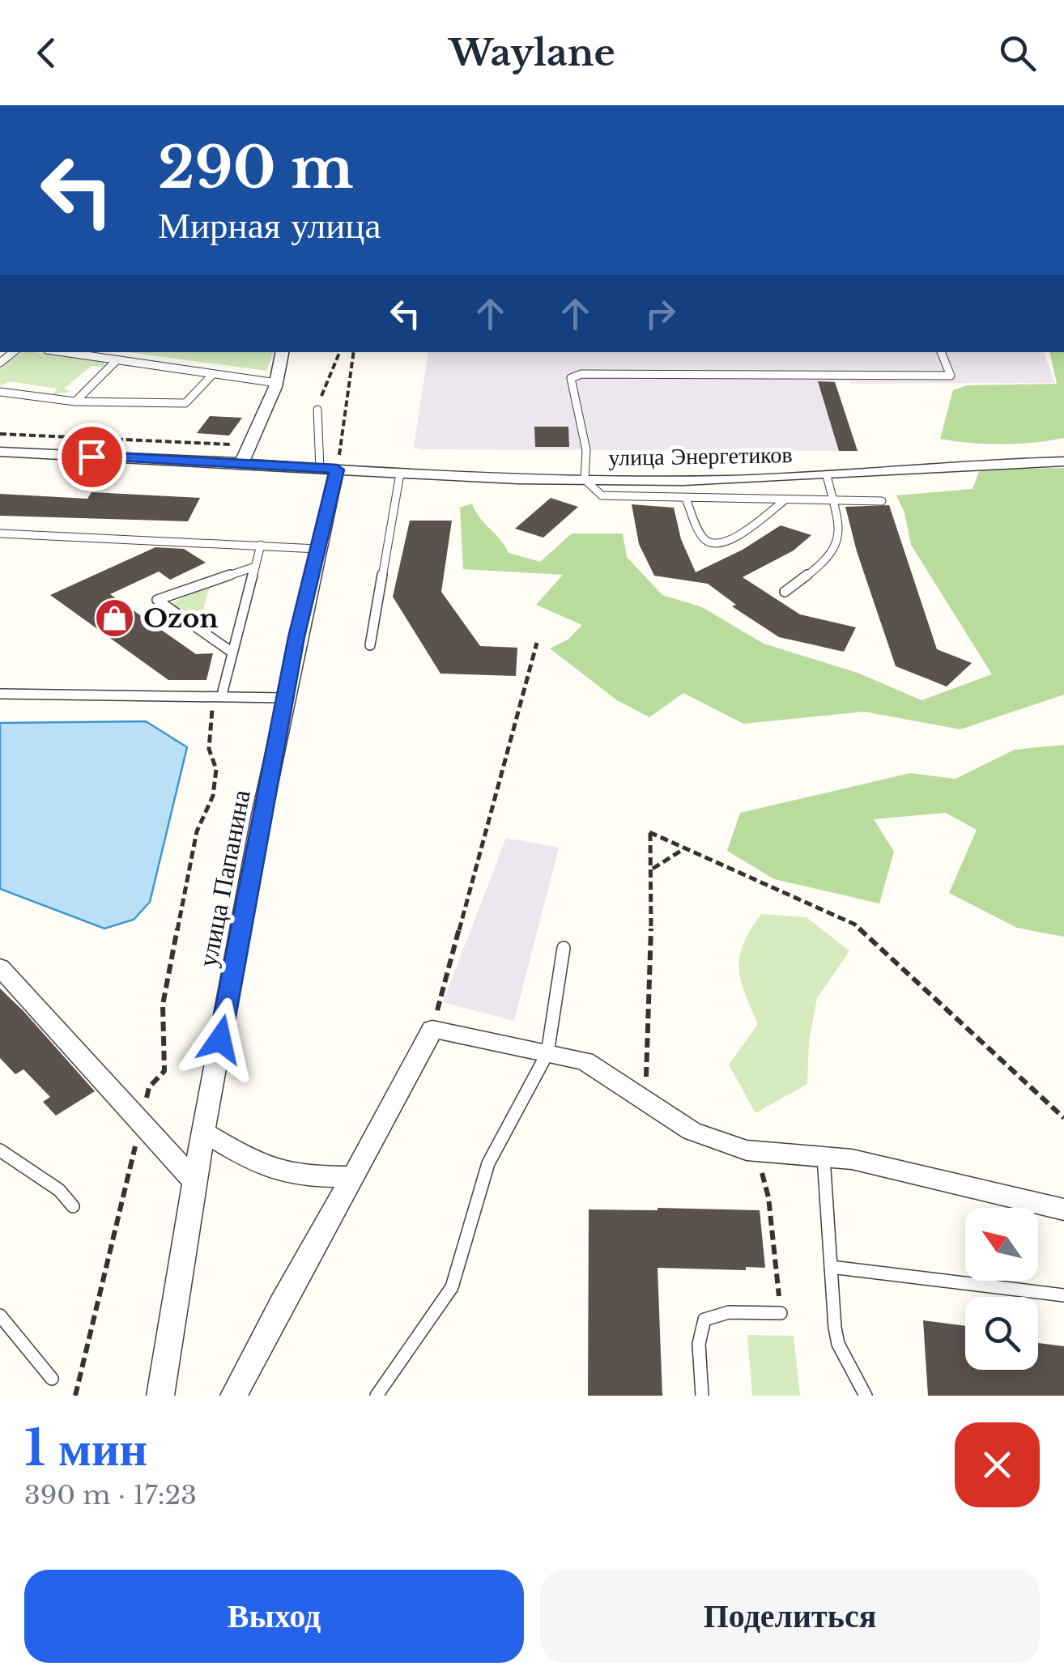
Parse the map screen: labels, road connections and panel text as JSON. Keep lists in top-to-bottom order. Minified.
{"streets":{"street":["улица Энергетиков","улица Папанина"]},"crossings":[["улица Энергетиков","улица Папанина"]],"places":{"shop":["Ozon"]},"north":"top left","page":{"header":"Waylane","turn":["290 m","Мирная улица"],"heading":["1 мин","390 m · 17:23"],"buttons":["Выход","Поделиться"]}}
